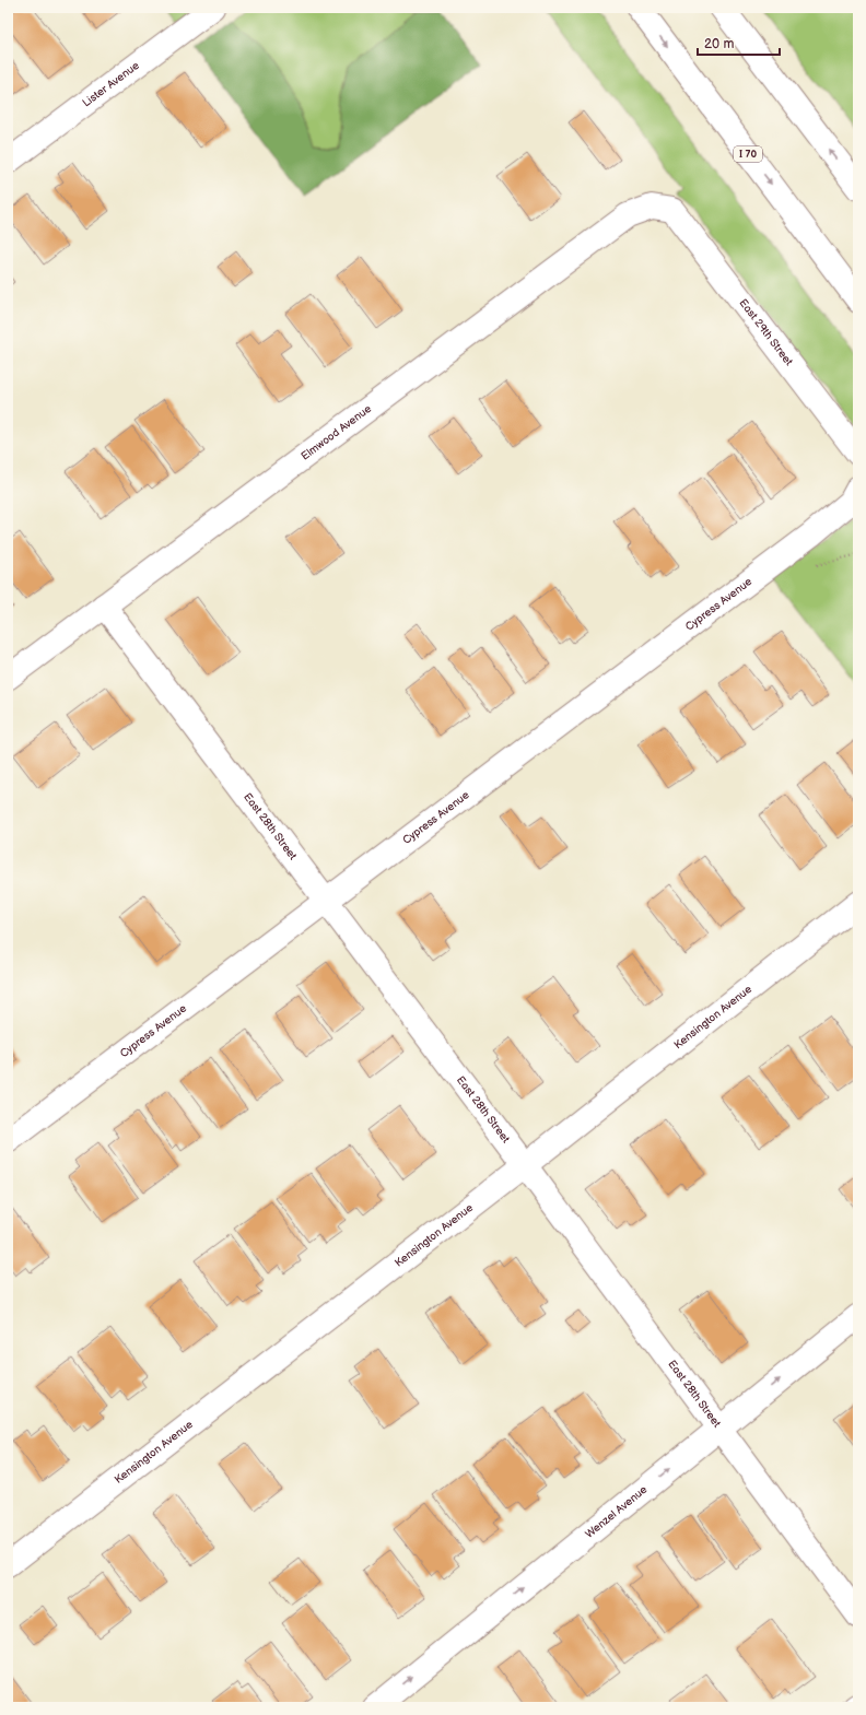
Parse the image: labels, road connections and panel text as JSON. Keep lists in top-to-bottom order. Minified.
{"streets":{"main road":["Lister Avenue","I 70","East 29th Street","Elmwood Avenue","Cypress Avenue","East 28th Street","Kensington Avenue","Wenzel Avenue"]},"crossings":[["East 29th Street","Elmwood Avenue"],["Elmwood Avenue","East 28th Street"],["Cypress Avenue","East 28th Street"],["East 28th Street","Kensington Avenue"],["East 28th Street","Wenzel Avenue"]],"one_way":["Wenzel Avenue"],"scale_bar":"20 m"}
